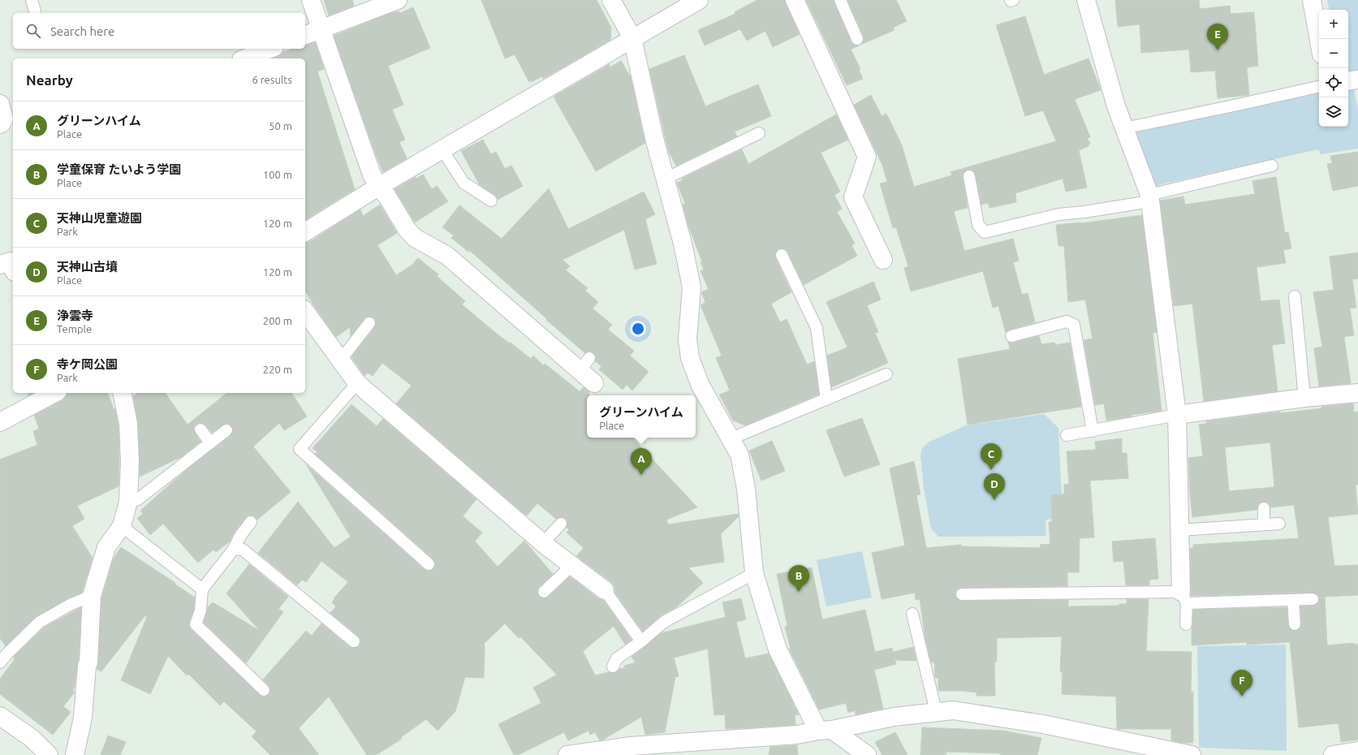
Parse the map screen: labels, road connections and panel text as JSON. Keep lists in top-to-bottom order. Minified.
{"page":{"map_buttons":["+","−"],"search":"Search here","pins":["E","C","A","D","B","F"],"heading":["Nearby","6 results"],"list":[{"mark":"A","name":"グリーンハイム","note":"Place","value":"50 m"},{"mark":"B","name":"学童保育 たいよう学園","note":"Place","value":"100 m"},{"mark":"C","name":"天神山児童遊園","note":"Park","value":"120 m"},{"mark":"D","name":"天神山古墳","note":"Place","value":"120 m"},{"mark":"E","name":"浄雲寺","note":"Temple","value":"200 m"},{"mark":"F","name":"寺ケ岡公園","note":"Park","value":"220 m"}],"popup":["グリーンハイム","Place"]}}
